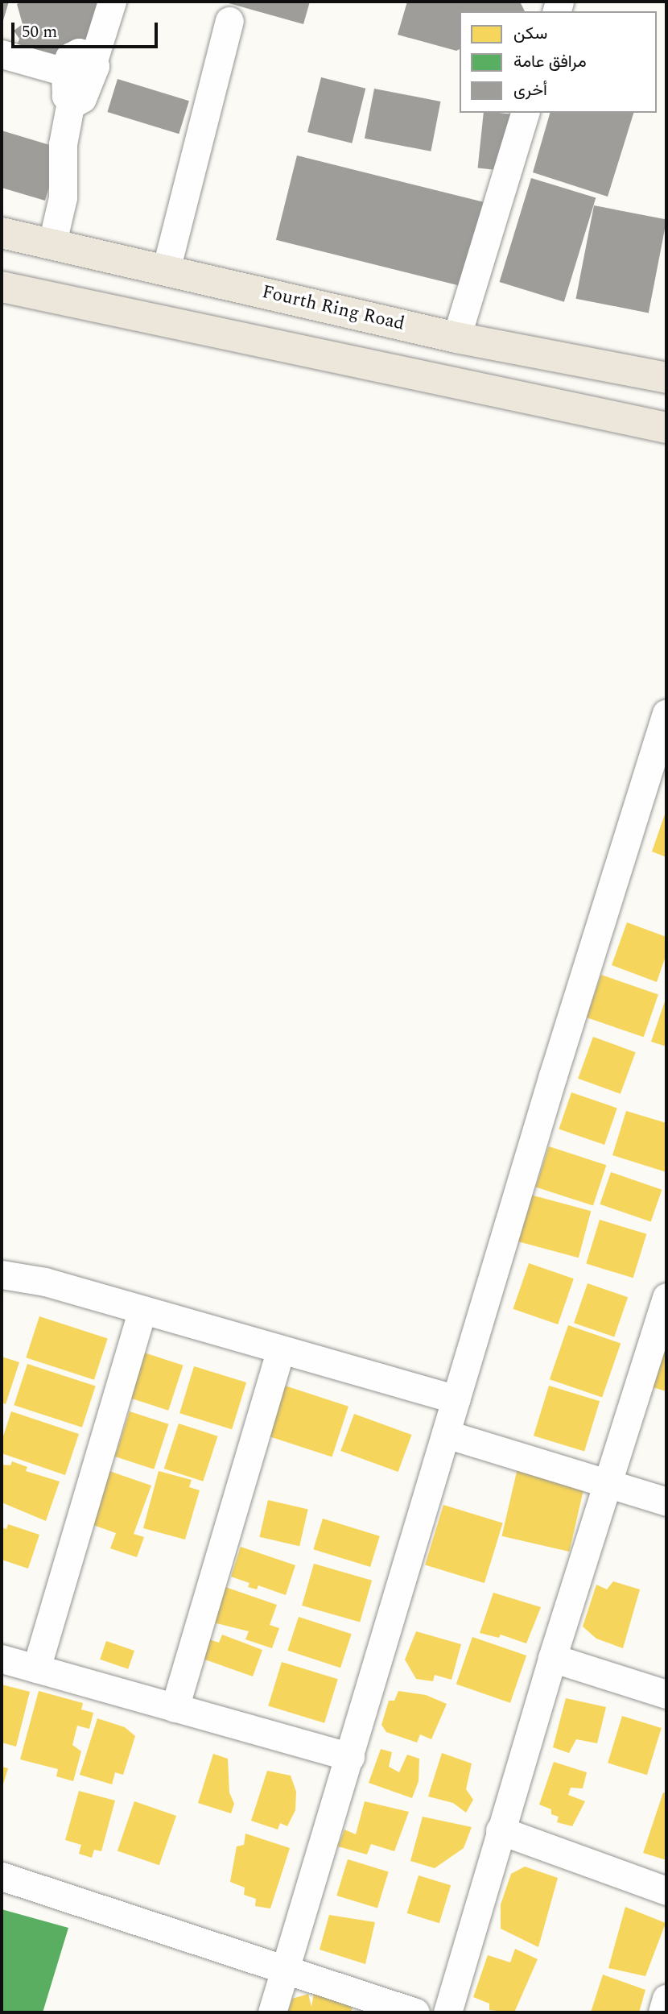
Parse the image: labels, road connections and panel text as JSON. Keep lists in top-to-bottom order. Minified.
{"streets":{"main road":["Fourth Ring Road"]},"legend":["سكن","مرافق عامة","أخرى"],"scale_bar":"50 m"}
